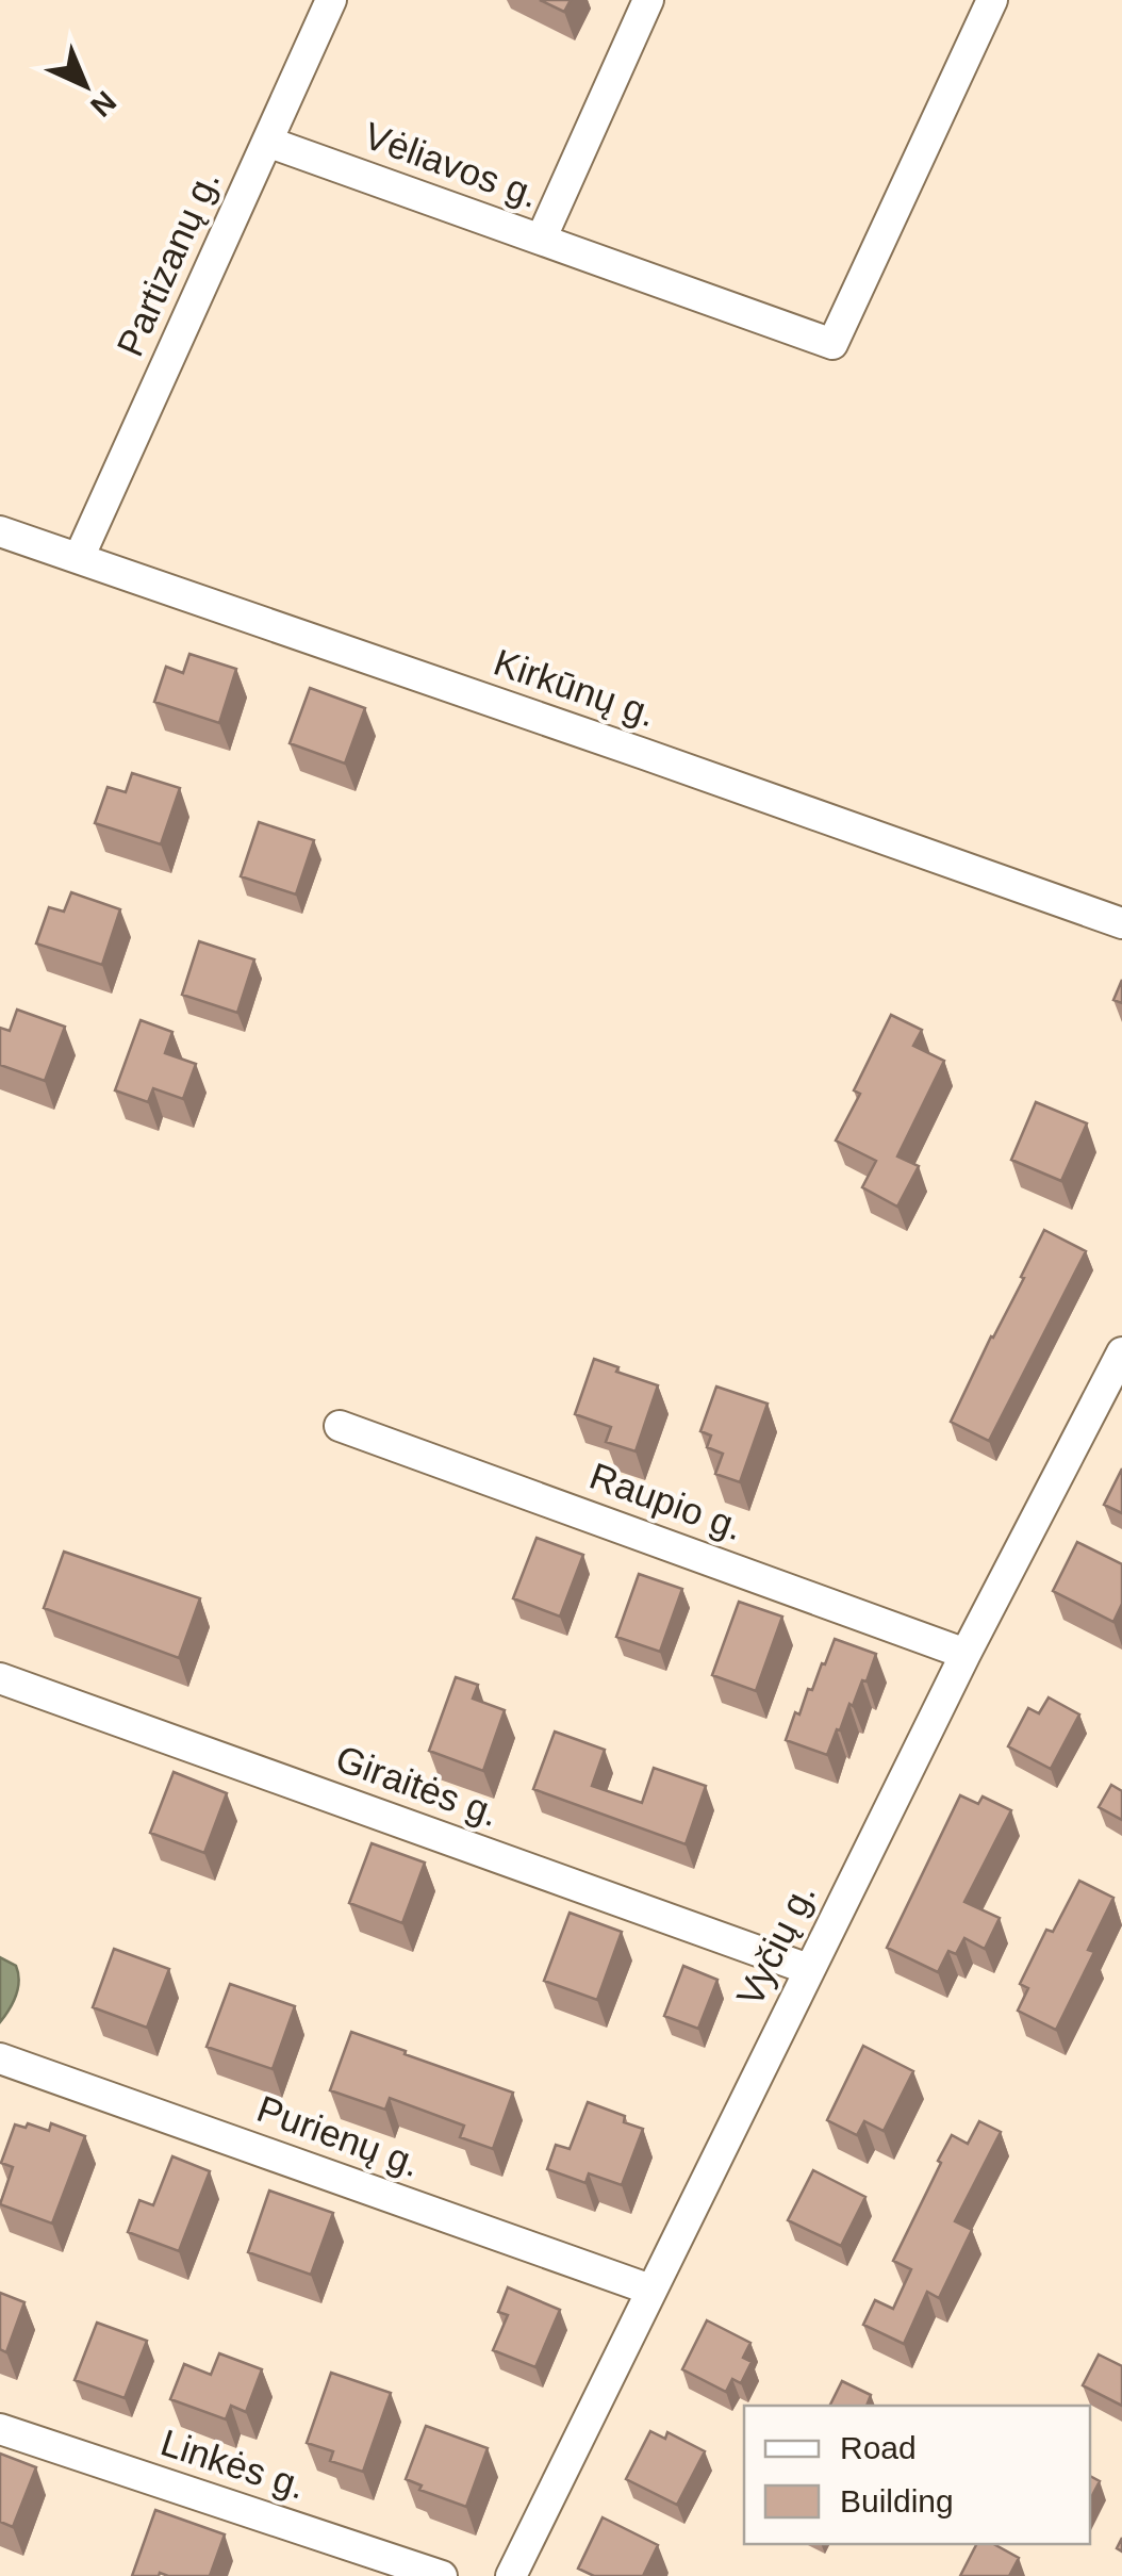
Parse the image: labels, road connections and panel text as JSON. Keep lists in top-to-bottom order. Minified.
{"streets":{"street":["Vėliavos g.","Partizanų g.","Kirkūnų g.","Raupio g.","Giraitės g.","Vyčių g.","Purienų g.","Linkės g."]},"crossings":[["Vėliavos g.","Partizanų g."],["Partizanų g.","Kirkūnų g."],["Raupio g.","Vyčių g."],["Giraitės g.","Vyčių g."],["Vyčių g.","Purienų g."]],"legend":["Road","Building"],"north":"bottom right"}
